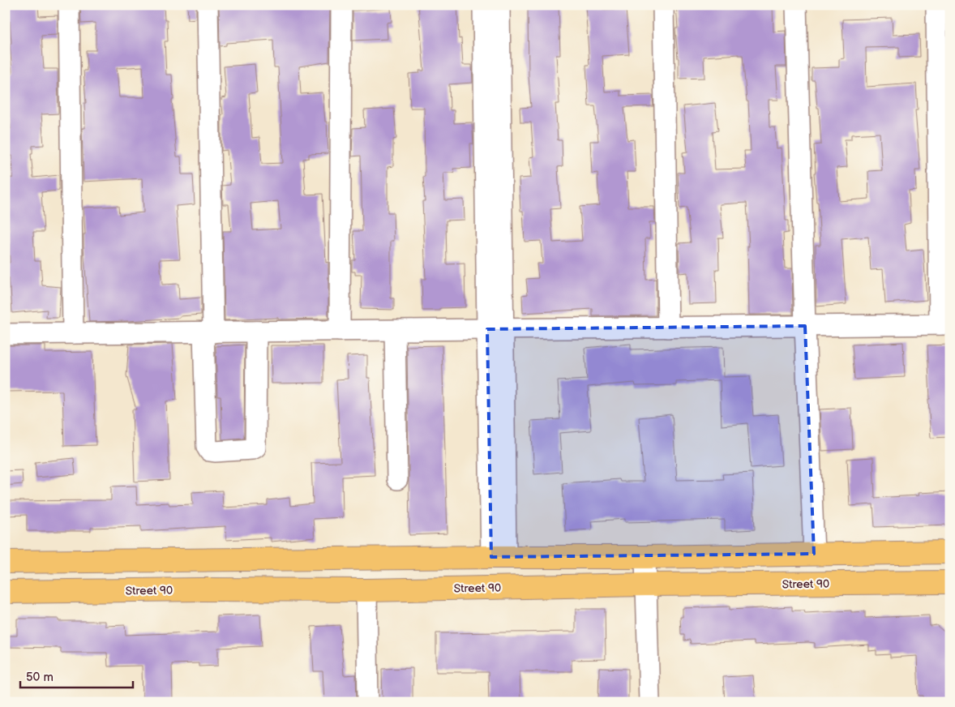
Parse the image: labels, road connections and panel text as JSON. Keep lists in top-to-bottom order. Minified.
{"streets":{"main road":["Street 90"]},"scale_bar":"50 m"}
